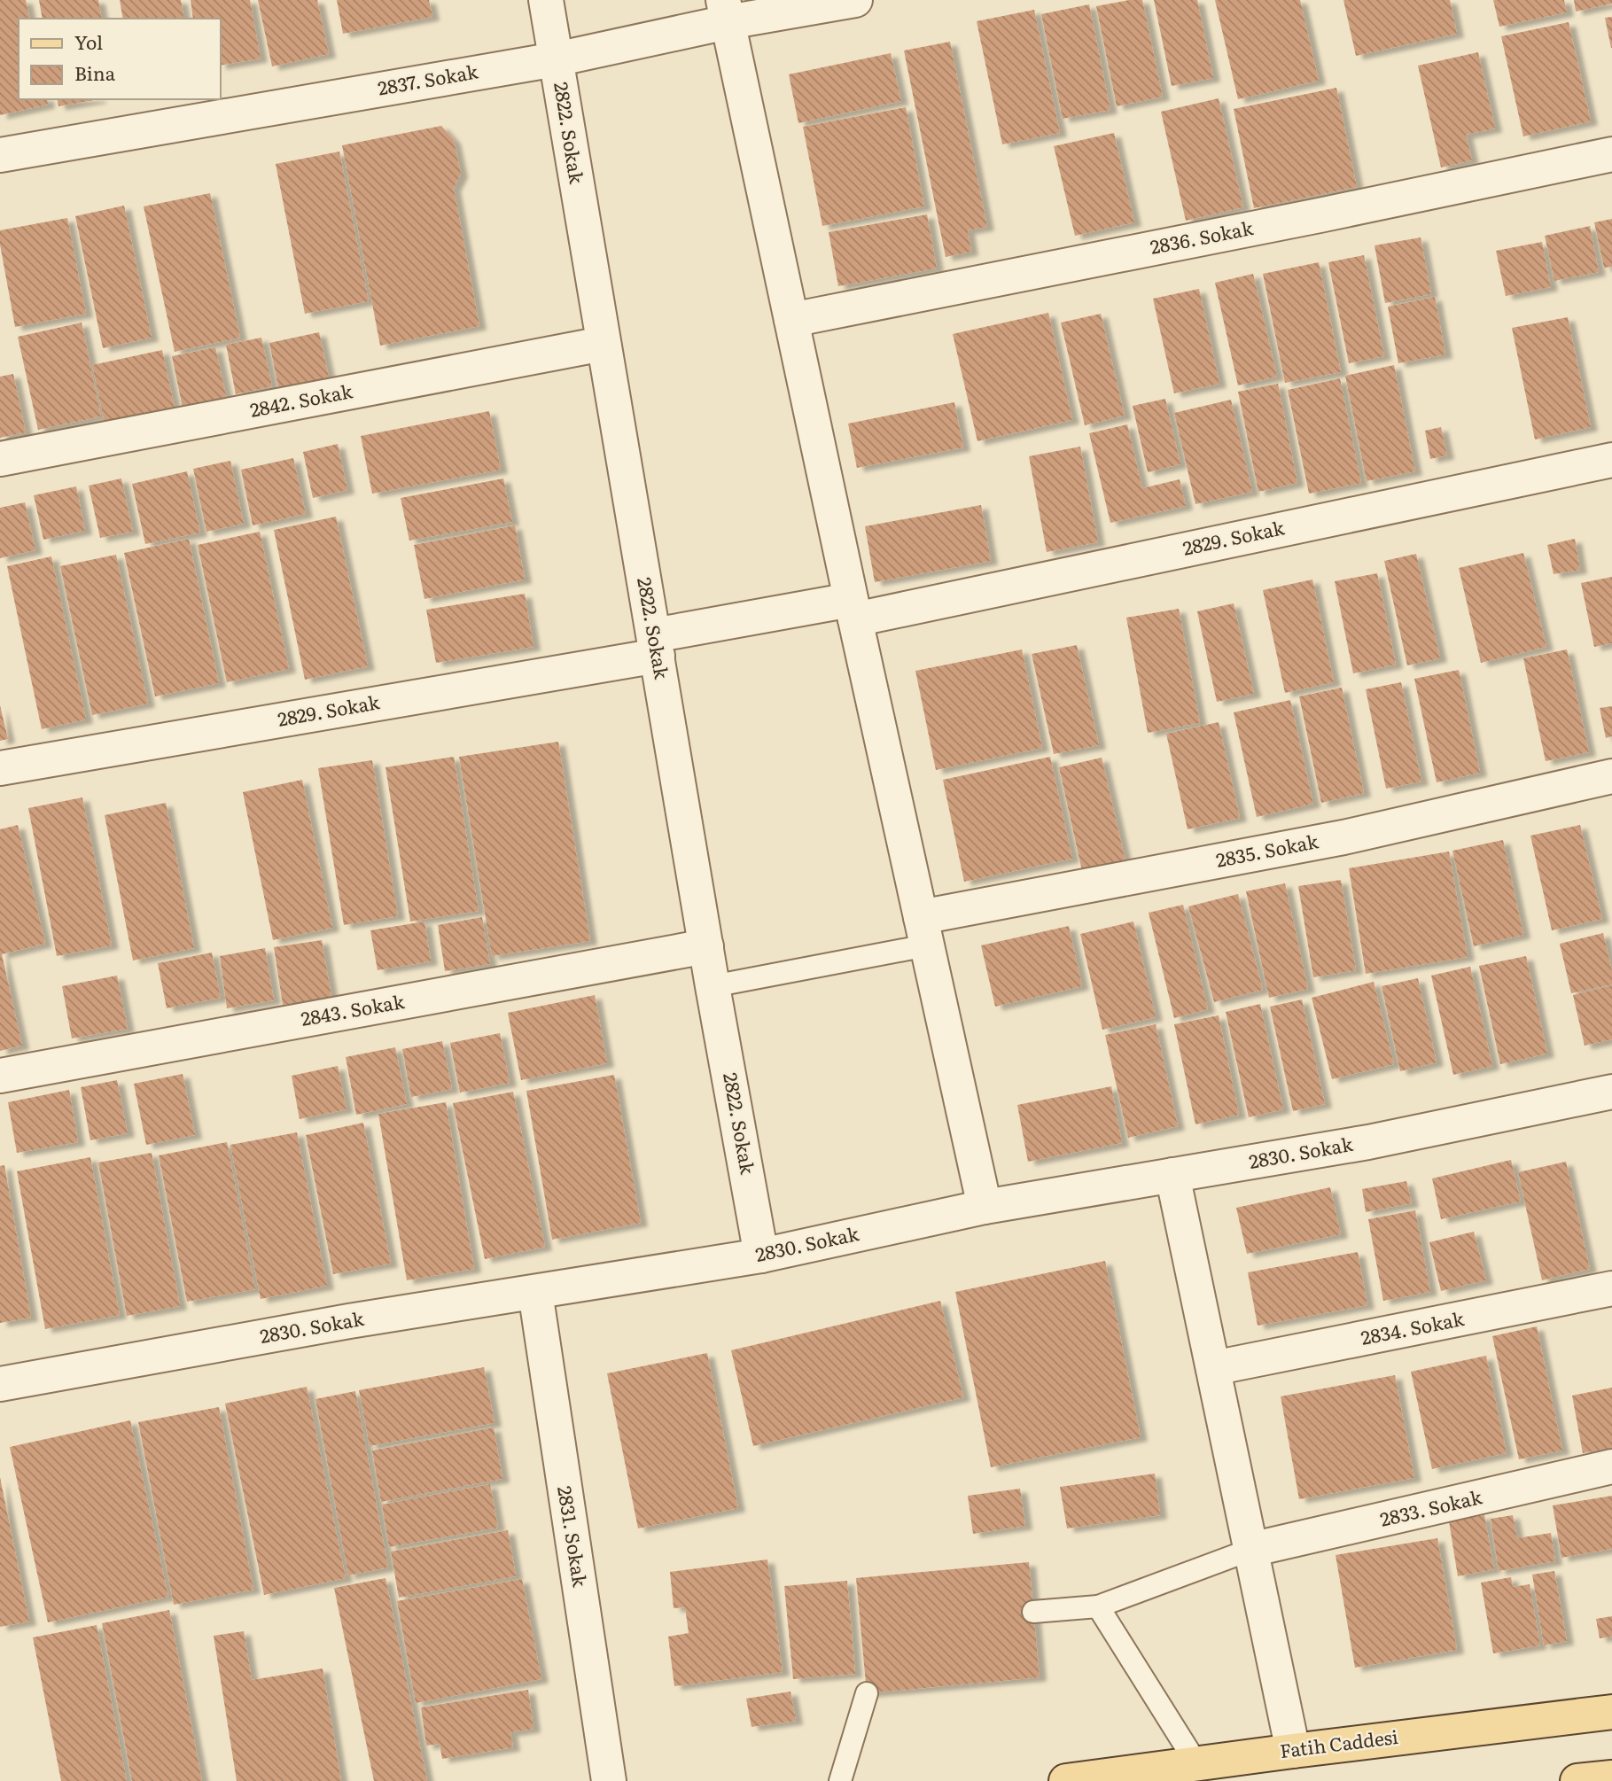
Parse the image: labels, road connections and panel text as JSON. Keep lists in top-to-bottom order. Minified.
{"streets":{"main road":["Fatih Caddesi"],"street":["2837. Sokak","2822. Sokak","2836. Sokak","2842. Sokak","2829. Sokak","2835. Sokak","2843. Sokak","2830. Sokak","2834. Sokak","2833. Sokak","2831. Sokak"]},"crossings":[["2837. Sokak","2822. Sokak"],["2822. Sokak","2842. Sokak"],["2822. Sokak","2829. Sokak"],["2822. Sokak","2843. Sokak"],["2822. Sokak","2830. Sokak"],["2830. Sokak","2831. Sokak"]],"legend":["Yol","Bina"]}
